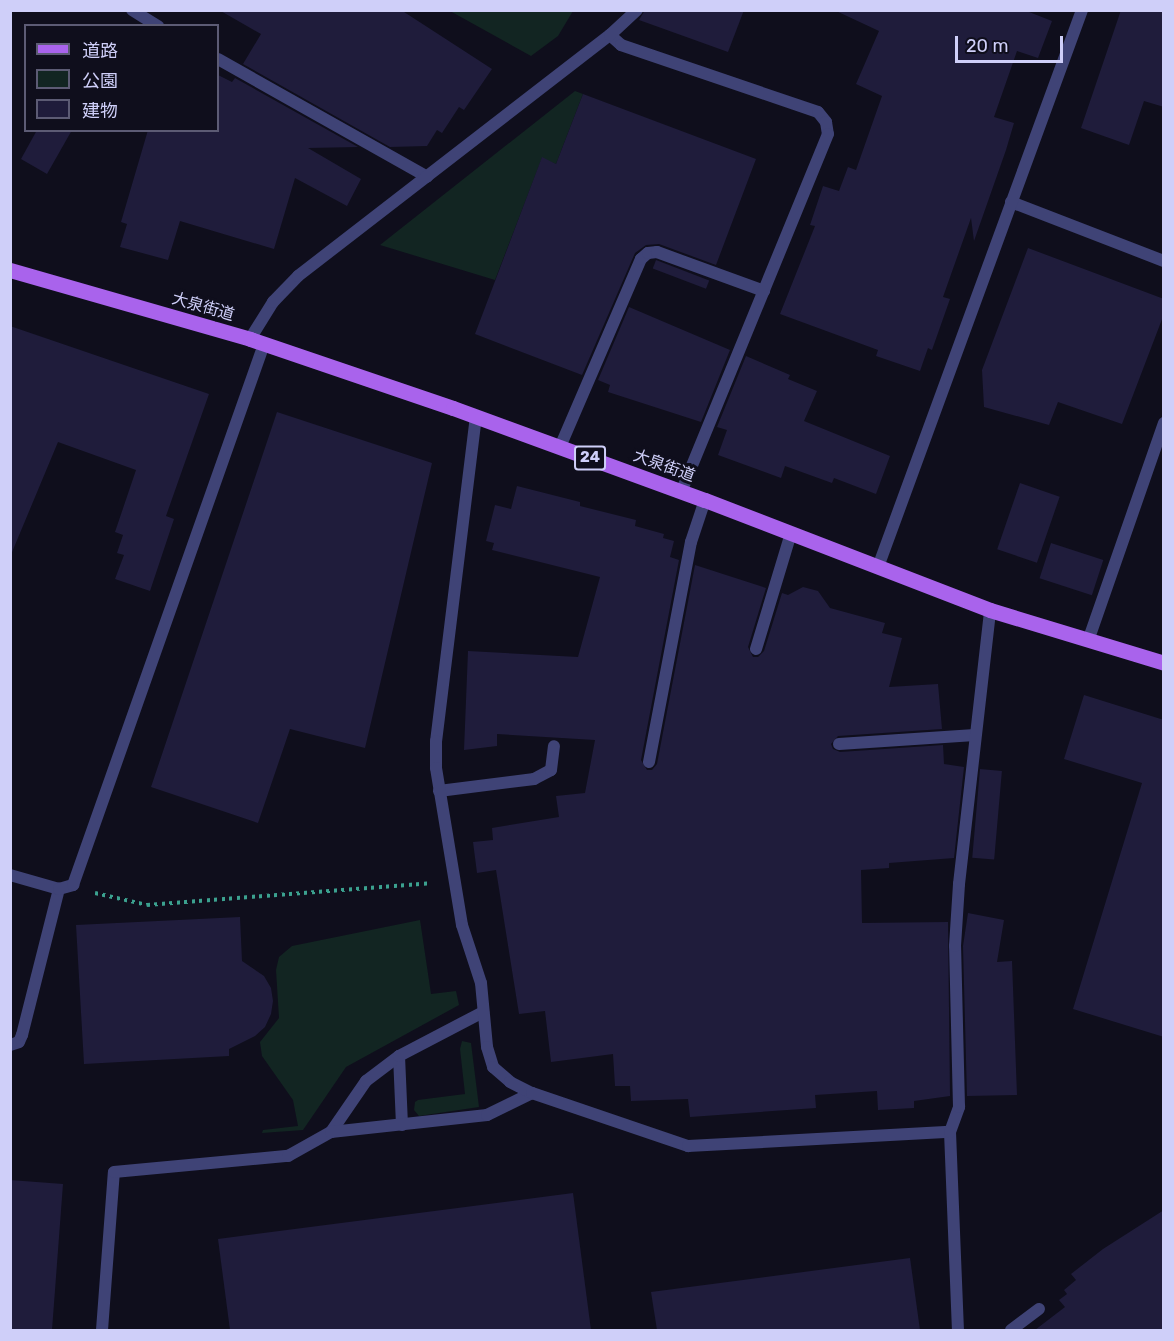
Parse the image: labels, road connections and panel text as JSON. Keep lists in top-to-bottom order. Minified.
{"streets":{"main road":["大泉街道","24"]},"legend":["道路","公園","建物"],"scale_bar":"20 m"}
